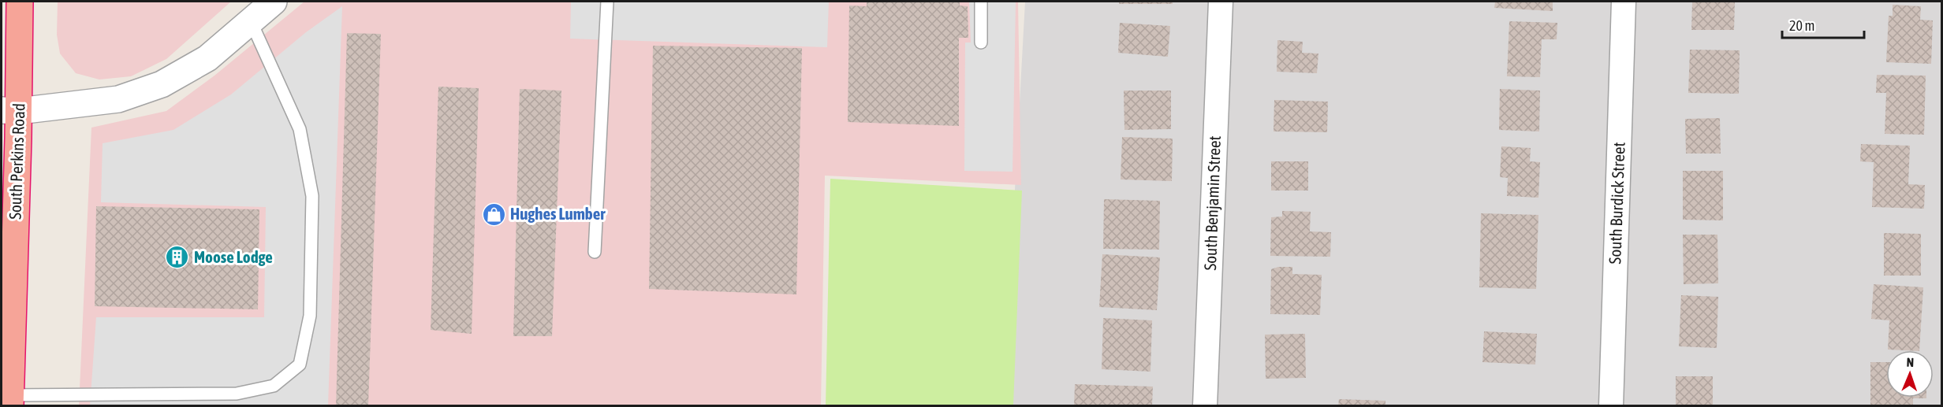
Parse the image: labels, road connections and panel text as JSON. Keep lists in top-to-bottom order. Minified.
{"streets":{"highway":["South Perkins Road"],"street":["South Benjamin Street","South Burdick Street"]},"places":{"shop":["Hughes Lumber"],"building":["Moose Lodge"]},"scale_bar":"20 m","north":"top"}
